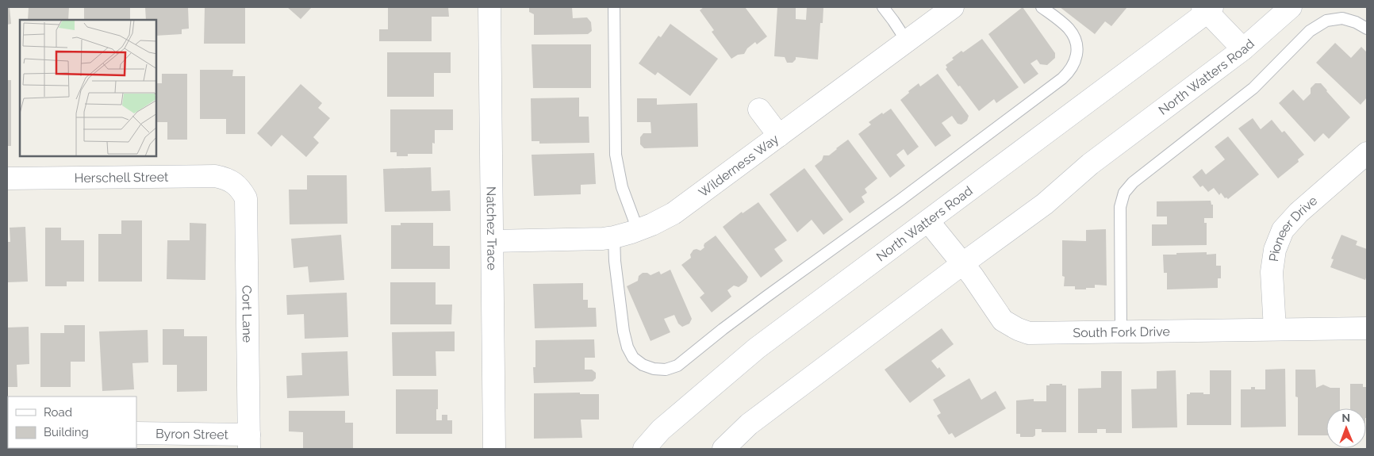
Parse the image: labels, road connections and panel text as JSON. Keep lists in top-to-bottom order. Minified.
{"streets":{"street":["North Watters Road","Wilderness Way","Herschell Street","Natchez Trace","Pioneer Drive","Cort Lane","South Fork Drive","Byron Street"]},"crossings":[["North Watters Road","South Fork Drive"],["Wilderness Way","Natchez Trace"],["Herschell Street","Cort Lane"],["Pioneer Drive","South Fork Drive"],["Cort Lane","Byron Street"]],"legend":["Road","Building"],"north":"top"}
